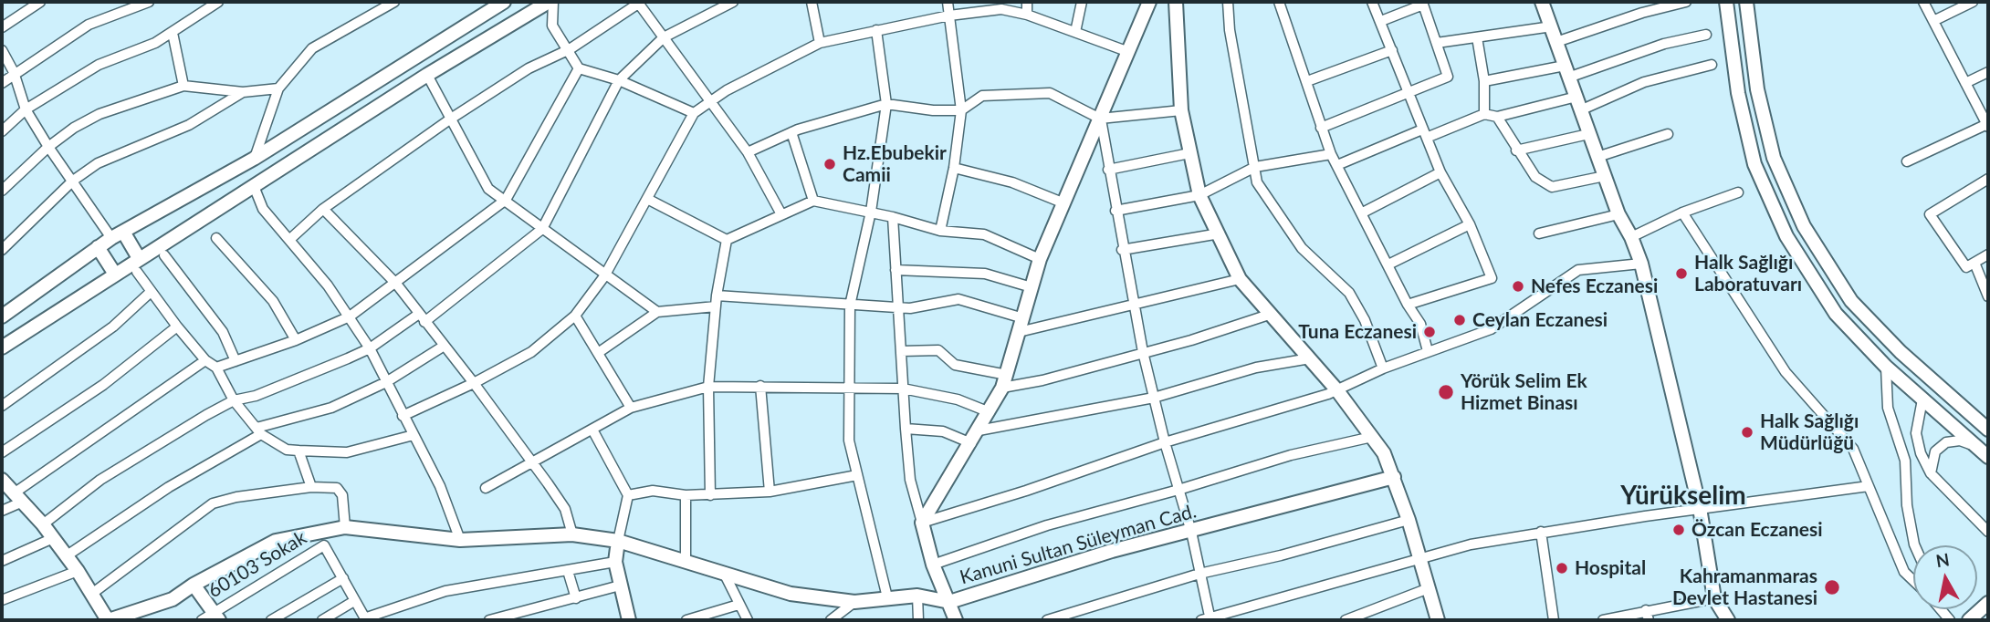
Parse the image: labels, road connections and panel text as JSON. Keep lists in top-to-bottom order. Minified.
{"streets":{"street":["Kanuni Sultan Süleyman Cad.","60103 Sokak"]},"districts":["Yürükselim"],"places":["Hz.Ebubekir Camii","Halk Sağlığı Laboratuvarı","Nefes Eczanesi","Ceylan Eczanesi","Tuna Eczanesi","Yörük Selim Ek Hizmet Binası","Halk Sağlığı Müdürlüğü","Özcan Eczanesi","Hospital","Kahramanmaras Devlet Hastanesi"],"north":"top"}
